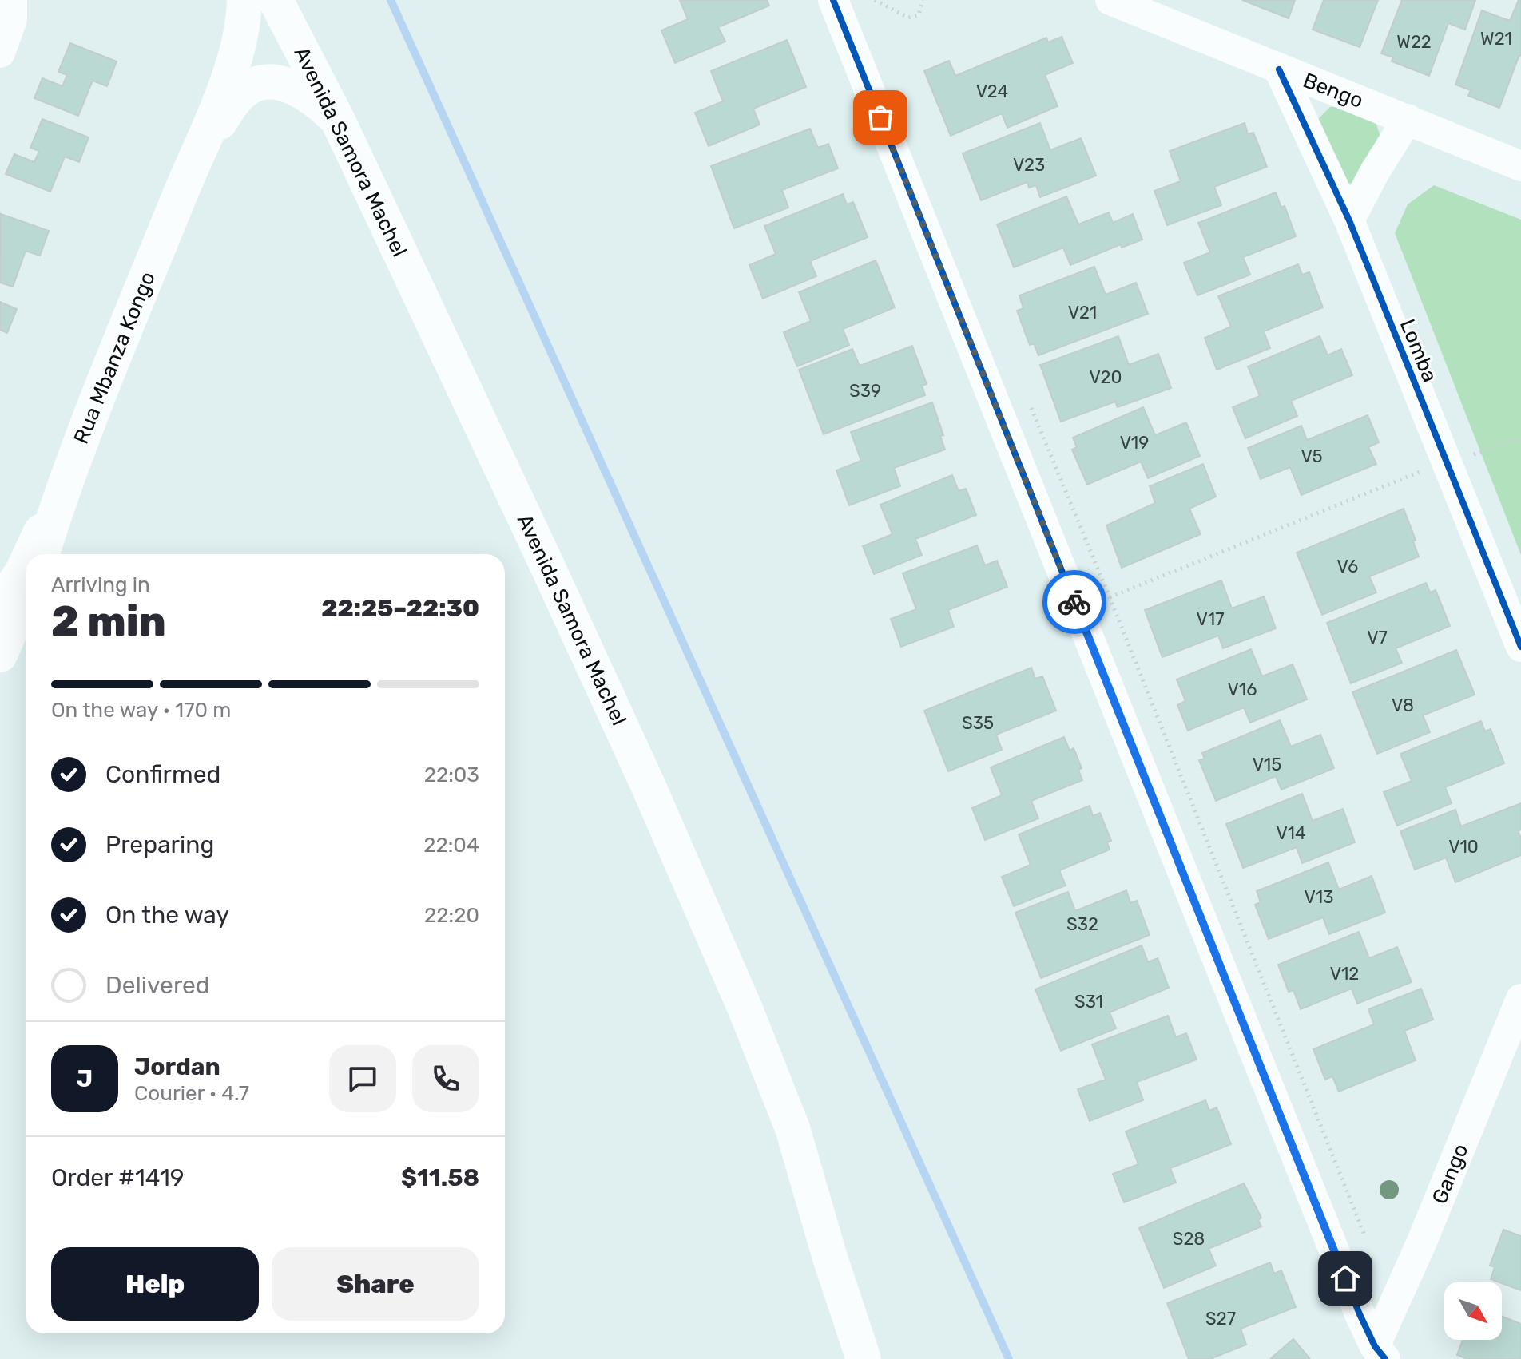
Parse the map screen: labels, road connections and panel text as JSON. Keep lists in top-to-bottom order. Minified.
{"streets":{"main road":["Avenida Samora Machel","Rua Mbanza Kongo"],"street":["Bengo","Lomba","Gango"]},"crossings":[["Bengo","Lomba"],["Avenida Samora Machel","Rua Mbanza Kongo"]],"house_numbers":["W21","W22","V24","V23","V21","V20","S39","V19","V5","V6","V17","V7","V16","V8","S35","V15","V14","V10","V13","S32","V12","S31","S28","S27"],"north":"bottom right","page":{"heading":["2 min","Arriving in","22:25–22:30"],"panel":["Jordan","Courier · 4.7","Order #1419","$11.58"],"bar":"On the way · 170 m","list":[["Confirmed","22:03"],["Preparing","22:04"],["On the way","22:20"],"Delivered"],"round":"J","buttons":["Help","Share"]}}
